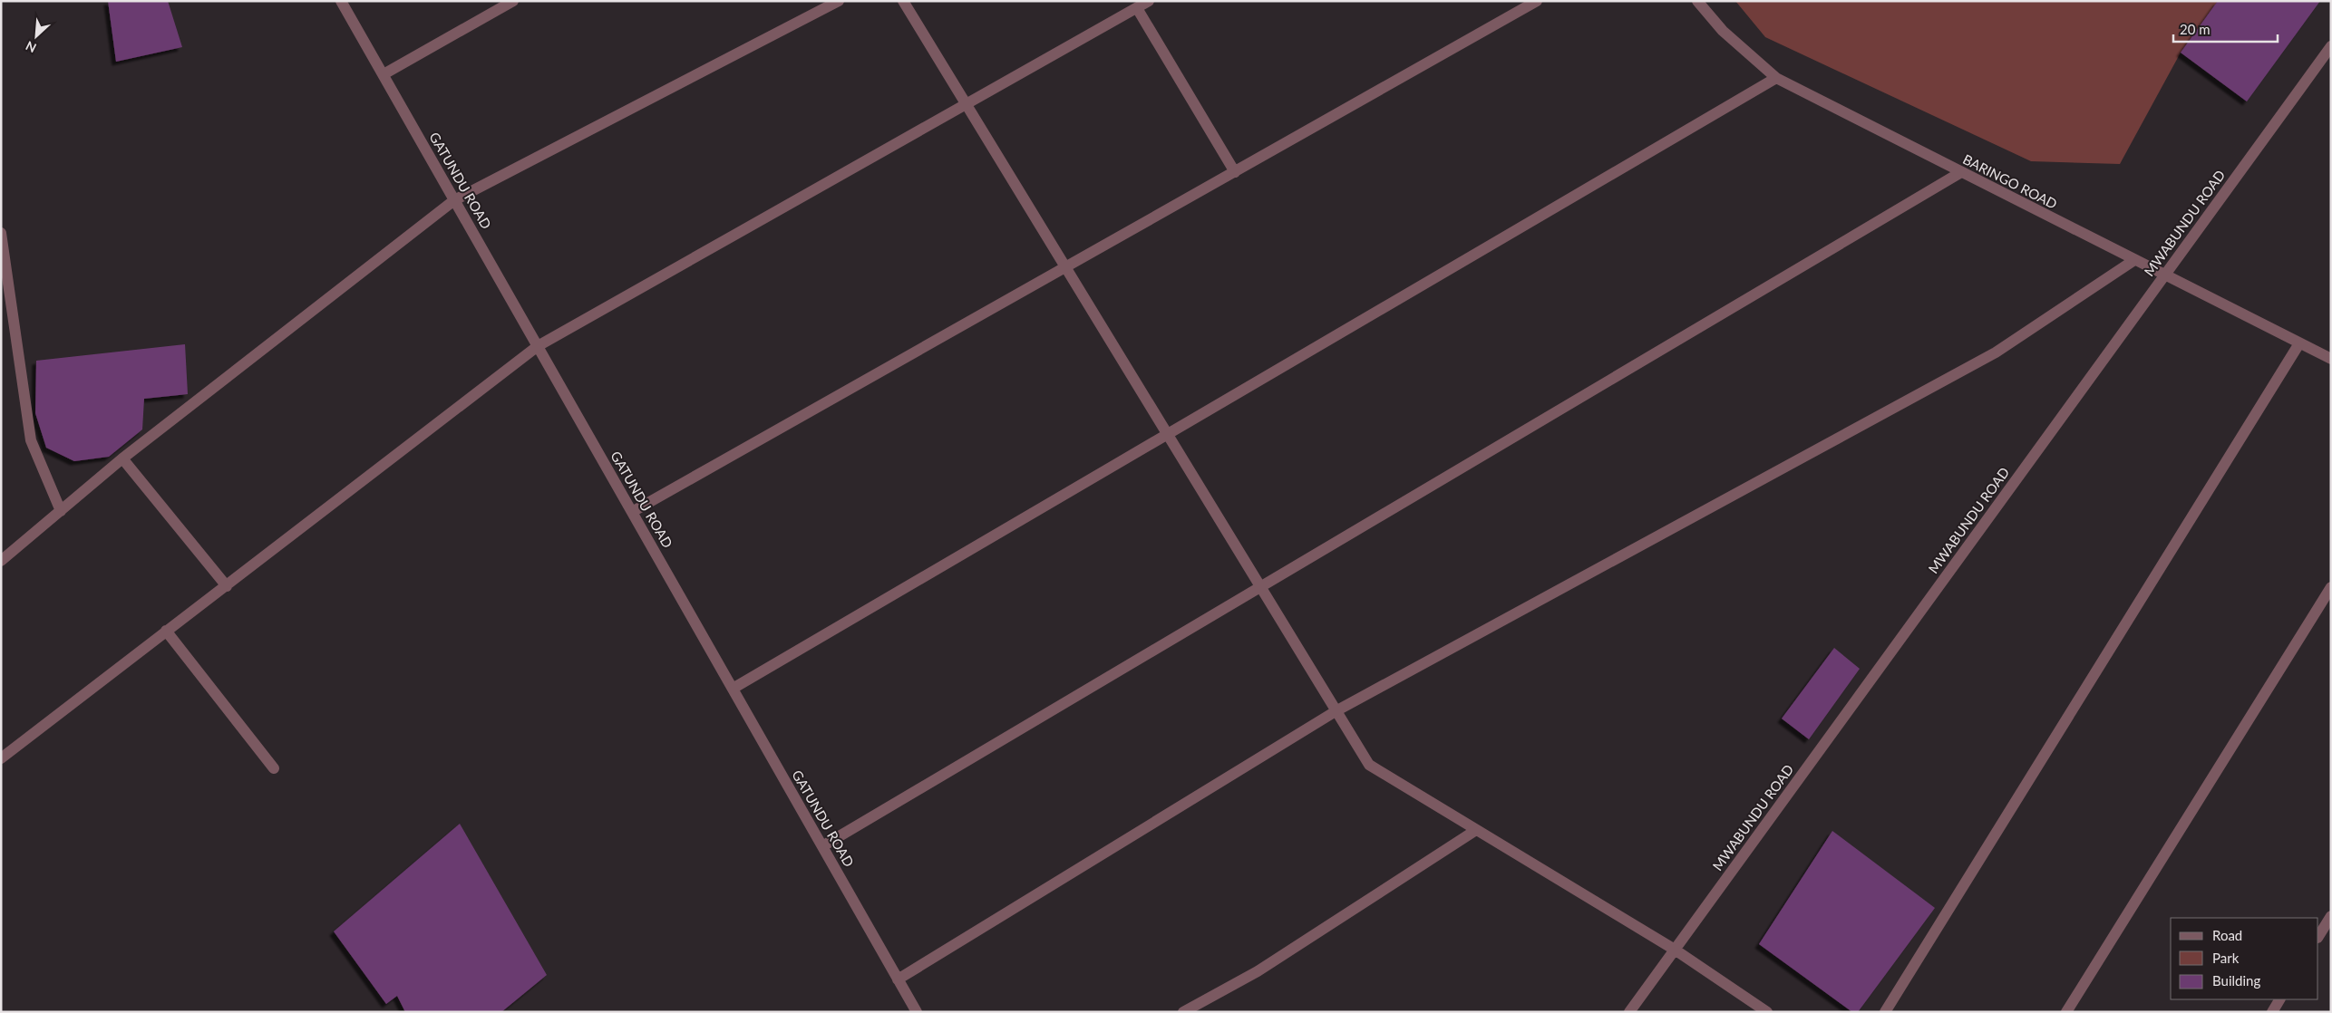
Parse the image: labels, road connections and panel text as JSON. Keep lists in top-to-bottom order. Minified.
{"streets":{"street":["GATUNDU ROAD","BARINGO ROAD","MWABUNDU ROAD"]},"crossings":[["BARINGO ROAD","MWABUNDU ROAD"]],"legend":["Road","Park","Building"],"scale_bar":"20 m","north":"bottom left"}
